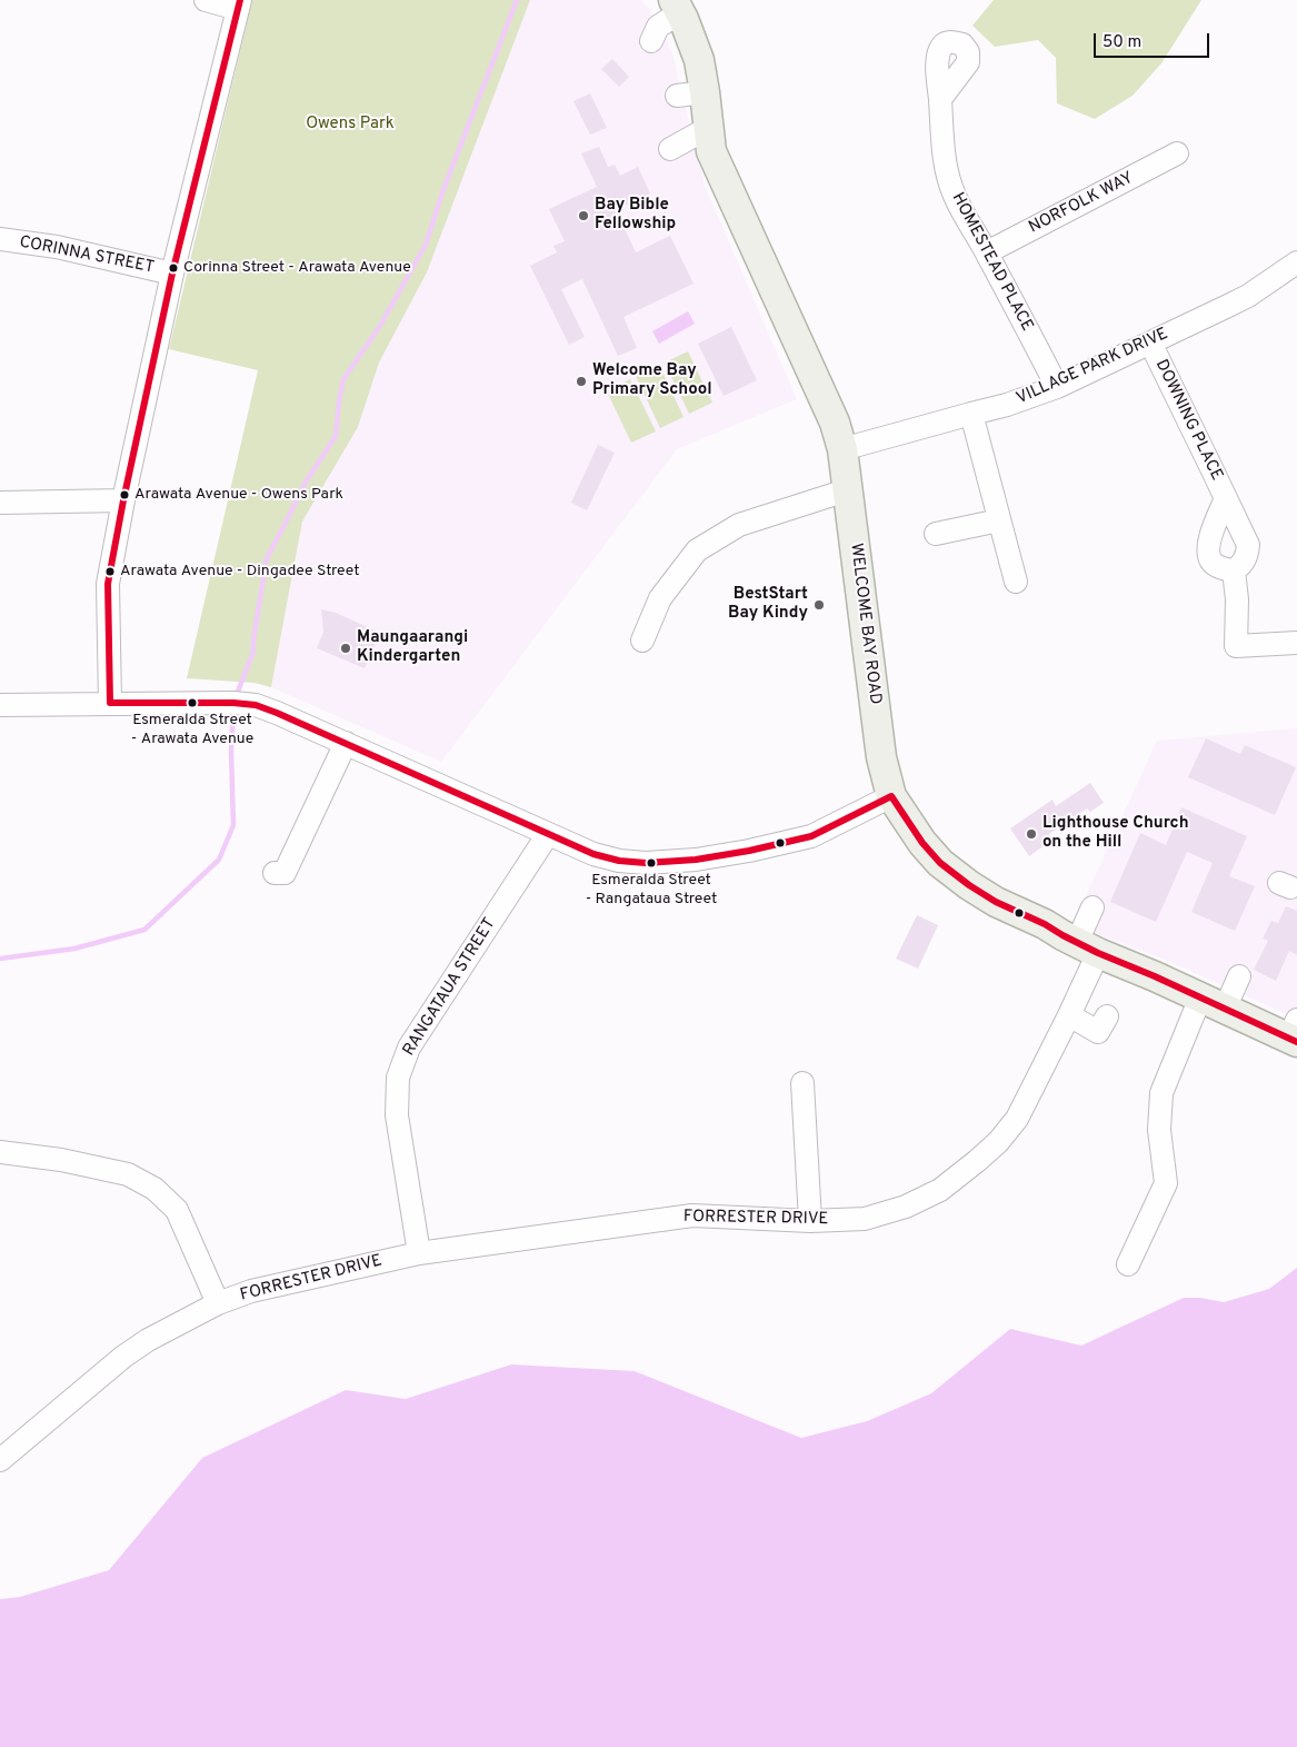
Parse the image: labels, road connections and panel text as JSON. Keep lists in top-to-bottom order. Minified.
{"streets":{"main road":["WELCOME BAY ROAD"],"street":["NORFOLK WAY","CORINNA STREET","HOMESTEAD PLACE","VILLAGE PARK DRIVE","DOWNING PLACE","RANGATAUA STREET","FORRESTER DRIVE"]},"crossings":[["NORFOLK WAY","HOMESTEAD PLACE"],["HOMESTEAD PLACE","VILLAGE PARK DRIVE"],["VILLAGE PARK DRIVE","DOWNING PLACE"],["VILLAGE PARK DRIVE","WELCOME BAY ROAD"],["WELCOME BAY ROAD","FORRESTER DRIVE"],["RANGATAUA STREET","FORRESTER DRIVE"]],"parks":["Owens Park"],"places":["Bay Bible Fellowship","Corinna Street - Arawata Avenue","Welcome Bay Primary School","Arawata Avenue - Owens Park","Arawata Avenue - Dingadee Street","BestStart Bay Kindy","Maungaarangi Kindergarten","Esmeralda Street - Arawata Avenue","Lighthouse Church on the Hill","Esmeralda Street - Rangataua Street"],"scale_bar":"50 m"}
